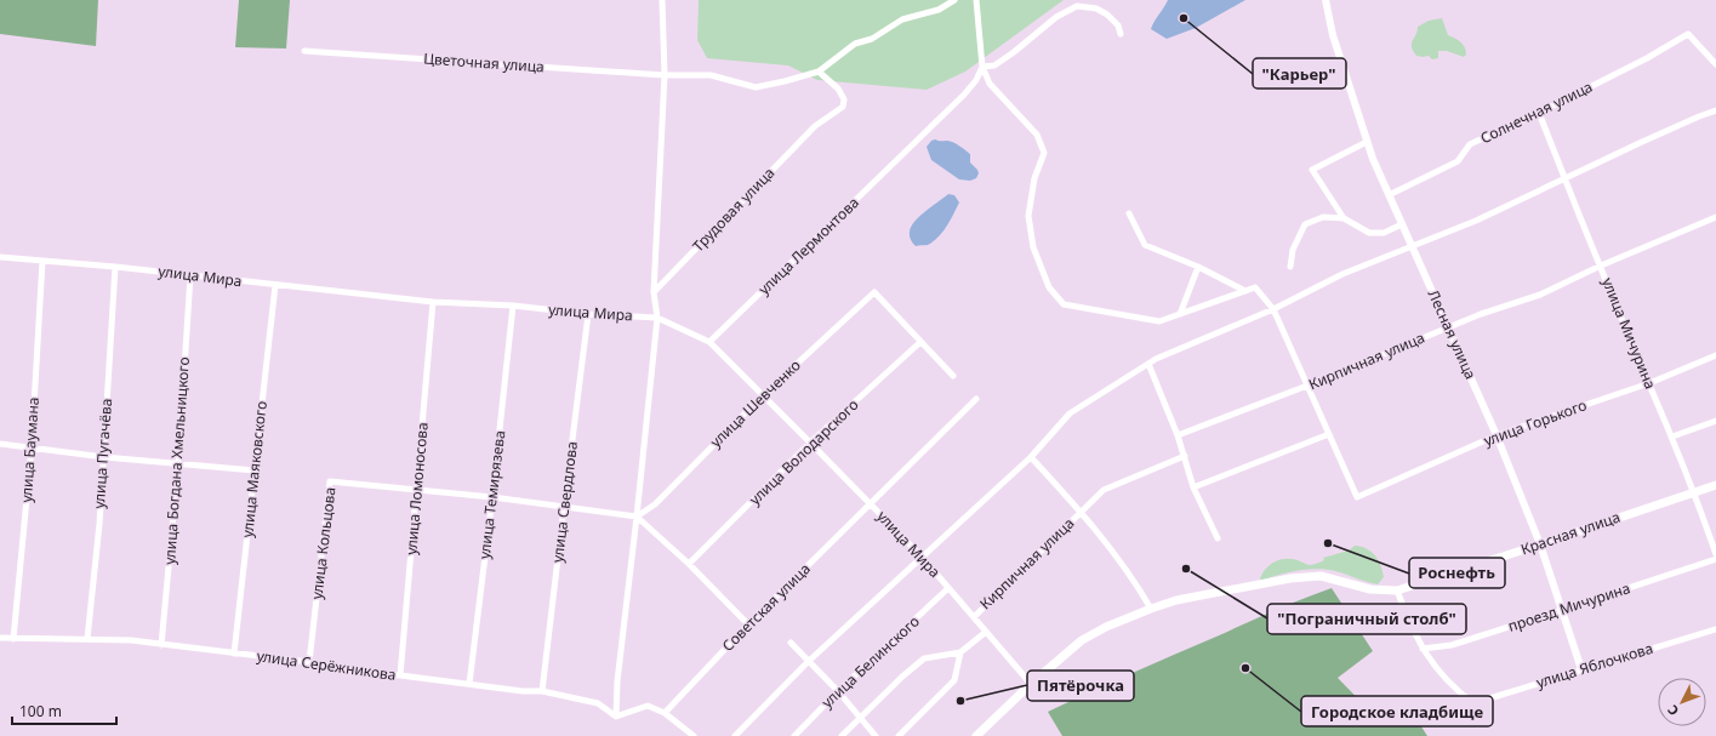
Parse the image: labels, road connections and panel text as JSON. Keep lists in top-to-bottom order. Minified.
{"streets":{"main road":["Красная улица"],"street":["Цветочная улица","Солнечная улица","Трудовая улица","улица Лермонтова","улица Мира","улица Мичурина","Лесная улица","Кирпичная улица","улица Шевченко","улица Горького","улица Баумана","улица Володарского","улица Пугачёва","улица Богдана Хмельницкого","улица Маяковского","улица Ломоносова","улица Темирязева","улица Свердлова","улица Кольцова","Советская улица","проезд Мичурина","улица Белинского","улица Серёжникова","улица Яблочкова"]},"crossings":[["Цветочная улица","Трудовая улица"],["Солнечная улица","улица Мичурина"],["Солнечная улица","Лесная улица"],["улица Лермонтова","улица Мира"],["улица Мира","Кирпичная улица"],["улица Мира","улица Шевченко"],["улица Мира","улица Баумана"],["улица Мира","улица Володарского"],["улица Мира","улица Пугачёва"],["улица Мира","улица Богдана Хмельницкого"],["улица Мира","улица Маяковского"],["улица Мира","улица Ломоносова"],["улица Мира","улица Темирязева"],["улица Мира","улица Свердлова"],["улица Мира","Красная улица"],["улица Мира","Советская улица"],["улица Мира","улица Белинского"],["улица Мичурина","Кирпичная улица"],["улица Мичурина","улица Горького"],["улица Мичурина","Красная улица"],["Лесная улица","Кирпичная улица"],["Лесная улица","улица Горького"],["Лесная улица","Красная улица"],["Лесная улица","проезд Мичурина"],["Лесная улица","улица Яблочкова"],["улица Шевченко","улица Володарского"],["улица Баумана","улица Серёжникова"],["улица Пугачёва","улица Серёжникова"],["улица Богдана Хмельницкого","улица Серёжникова"],["улица Маяковского","улица Серёжникова"],["улица Ломоносова","улица Кольцова"],["улица Ломоносова","улица Серёжникова"],["улица Темирязева","улица Серёжникова"],["улица Свердлова","улица Серёжникова"],["улица Кольцова","улица Серёжникова"],["проезд Мичурина","улица Яблочкова"]],"places":["\"Карьер\"","Роснефть","\"Пограничный столб\"","Городское кладбище","Пятёрочка"],"scale_bar":"100 m","north":"bottom left"}
